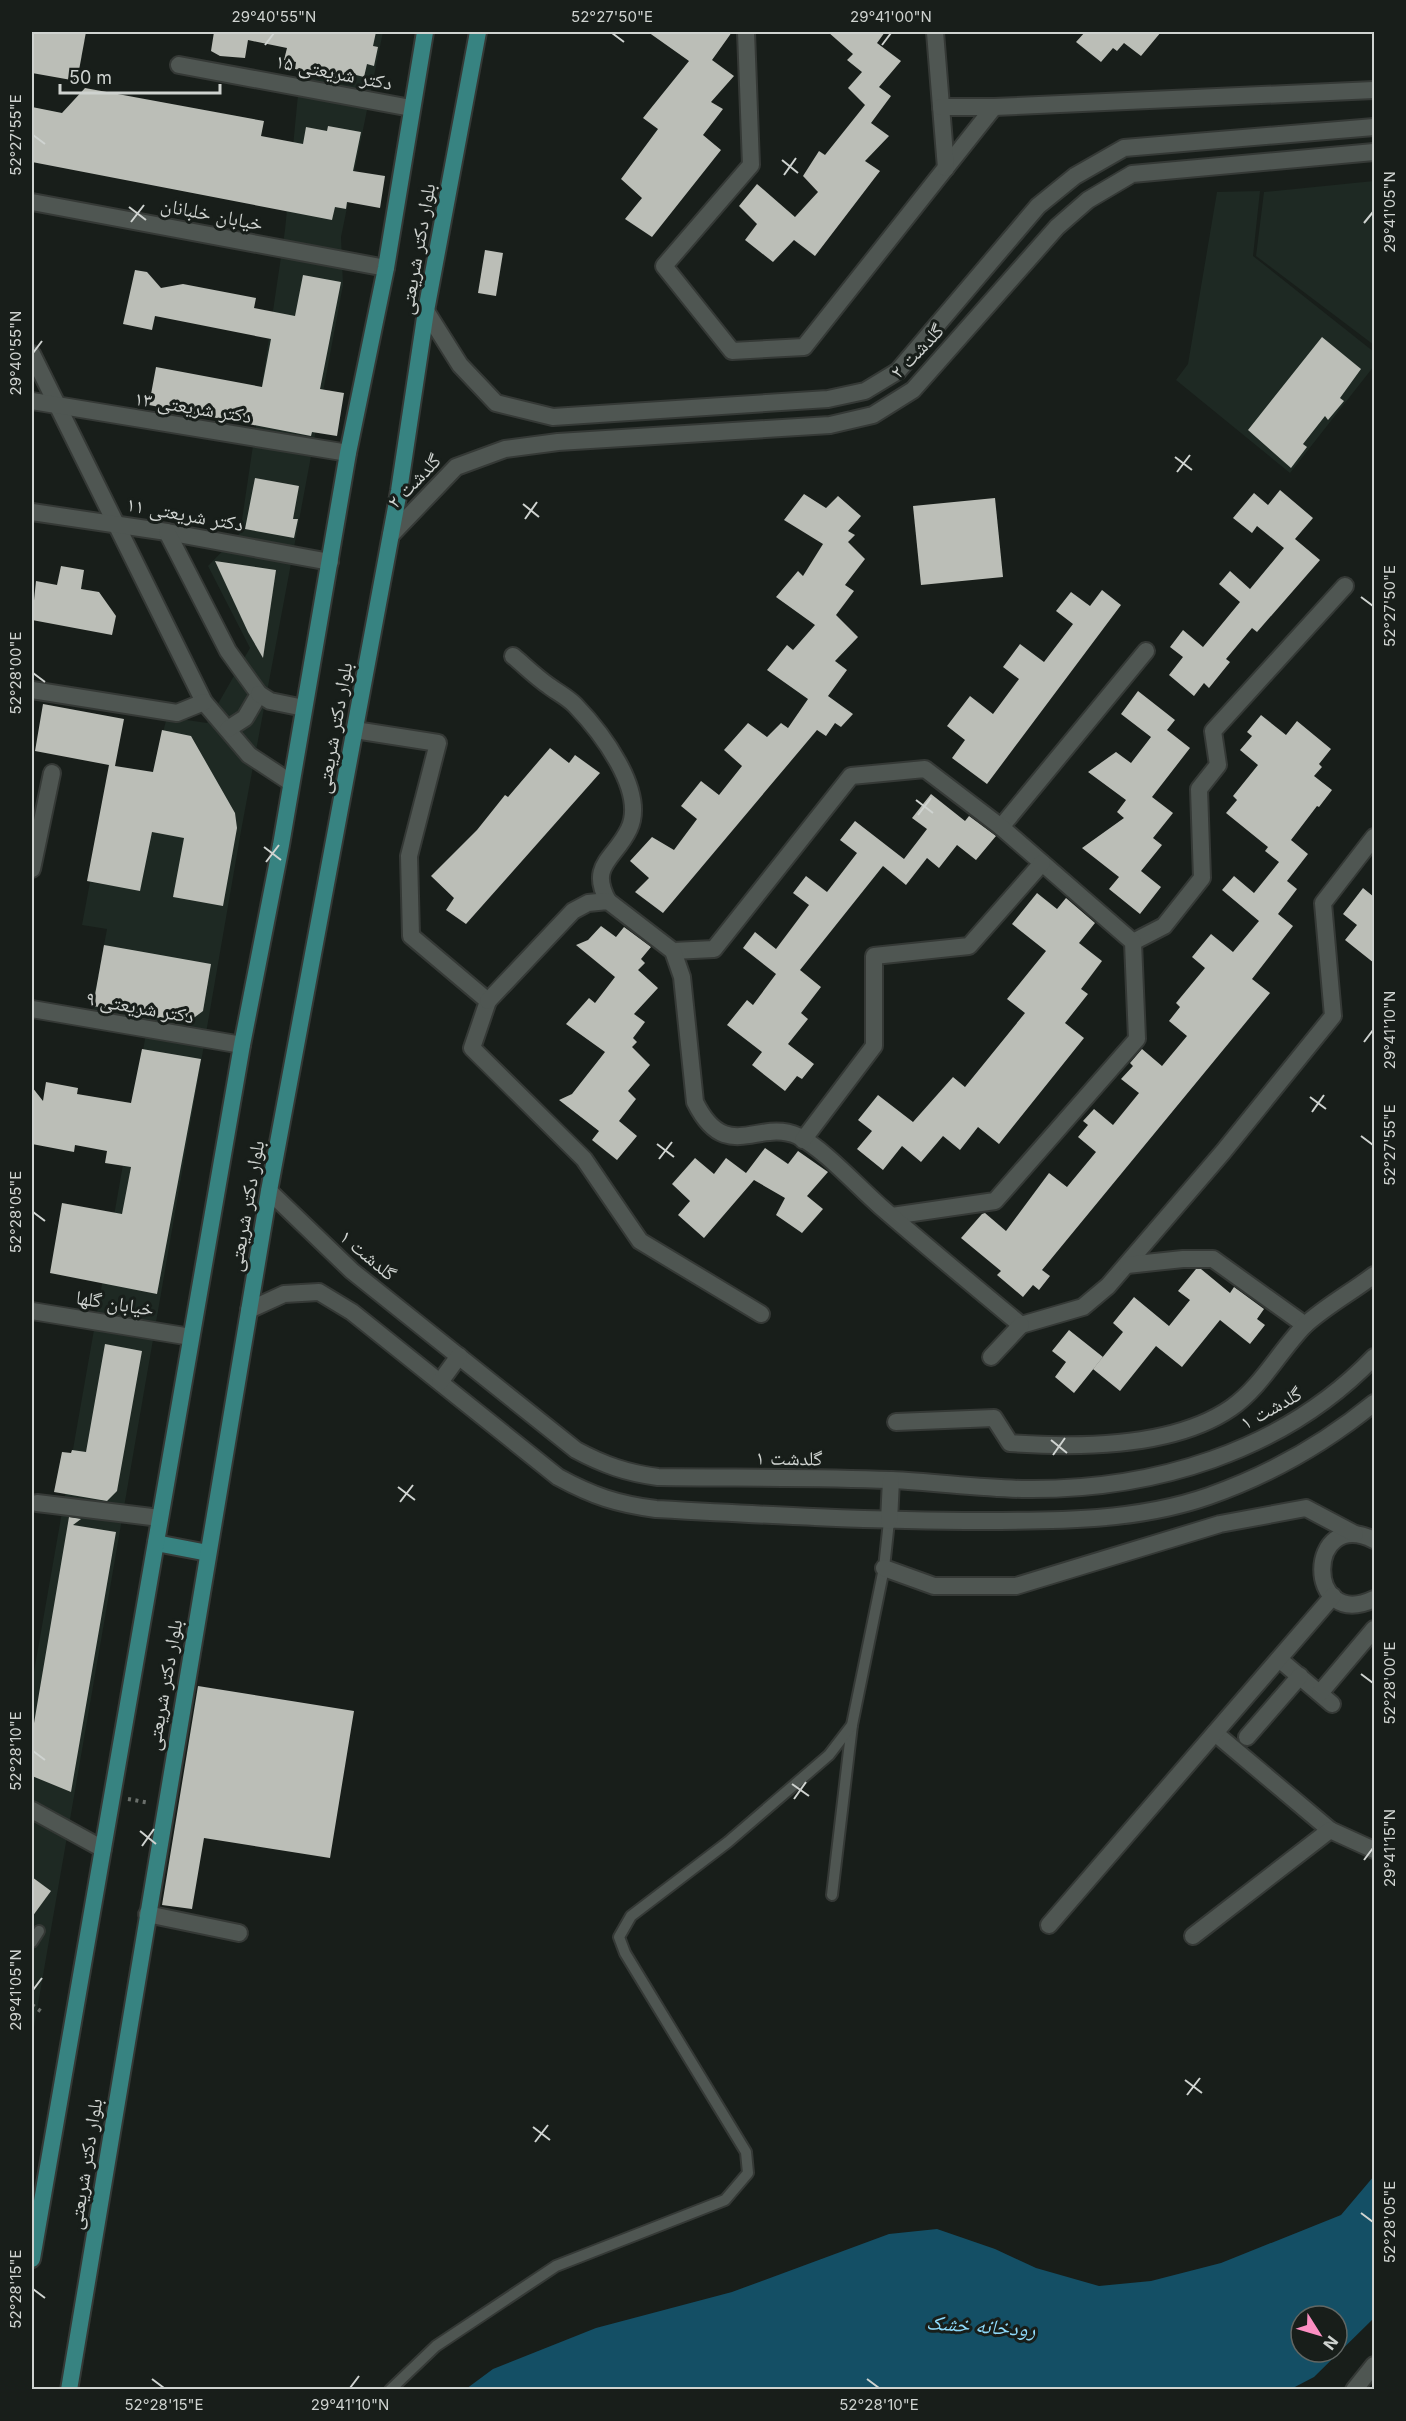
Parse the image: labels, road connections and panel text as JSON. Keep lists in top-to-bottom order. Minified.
{"streets":{"main road":["بلوار دکتر شریعتی"],"street":["۱۵ دکتر شریعتی","خیابان خلبانان","گلدشت ۲","۱۳ دکتر شریعتی","۱۱ دکتر شریعتی","دکتر شریعتی ۹","گلدشت ۱","خیابان گلها"]},"crossings":[["۱۵ دکتر شریعتی","بلوار دکتر شریعتی"],["خیابان خلبانان","بلوار دکتر شریعتی"],["بلوار دکتر شریعتی","گلدشت ۲"],["بلوار دکتر شریعتی","۱۳ دکتر شریعتی"],["بلوار دکتر شریعتی","۱۱ دکتر شریعتی"],["بلوار دکتر شریعتی","دکتر شریعتی ۹"],["بلوار دکتر شریعتی","گلدشت ۱"],["بلوار دکتر شریعتی","خیابان گلها"]],"water":["رودخانه خشک"],"scale_bar":"50 m","north":"bottom right","coordinates":["29°40'55\"N","52°27'50\"E","29°41'00\"N","52°27'55\"E","29°41'05\"N","52°28'00\"E","29°41'10\"N","52°28'05\"E","52°28'10\"E","29°41'15\"N","52°28'15\"E"]}
